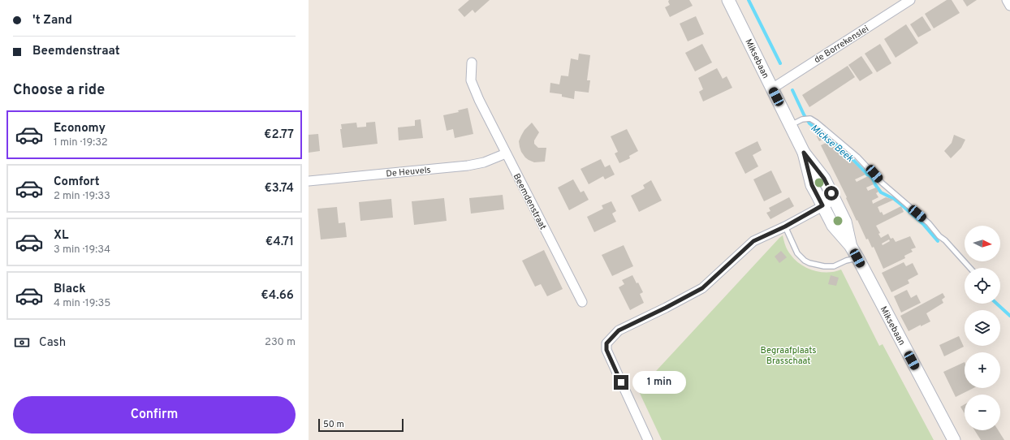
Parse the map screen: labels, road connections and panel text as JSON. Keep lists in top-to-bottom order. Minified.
{"streets":{"street":["de Borrekenslei","Miksebaan","De Heuvels","Beemdenstraat"]},"crossings":[["de Borrekenslei","Miksebaan"],["De Heuvels","Beemdenstraat"]],"water":["Mickse Beek"],"parks":["Begraafplaats Brasschaat"],"scale_bar":"50 m","north":"right","page":{"banner":["'t Zand","Beemdenstraat"],"heading":"Choose a ride","list":[{"name":"Economy","note":"1 min · 19:32","value":"€2.77"},{"name":"Comfort","note":"2 min · 19:33","value":"€3.74"},{"name":"XL","note":"3 min · 19:34","value":"€4.71"},{"name":"Black","note":"4 min · 19:35","value":"€4.66"}],"map_buttons":["+","−"],"pay":["Cash","230 m"],"bubble":"1 min","buttons":"Confirm","scale":"50 m"}}
